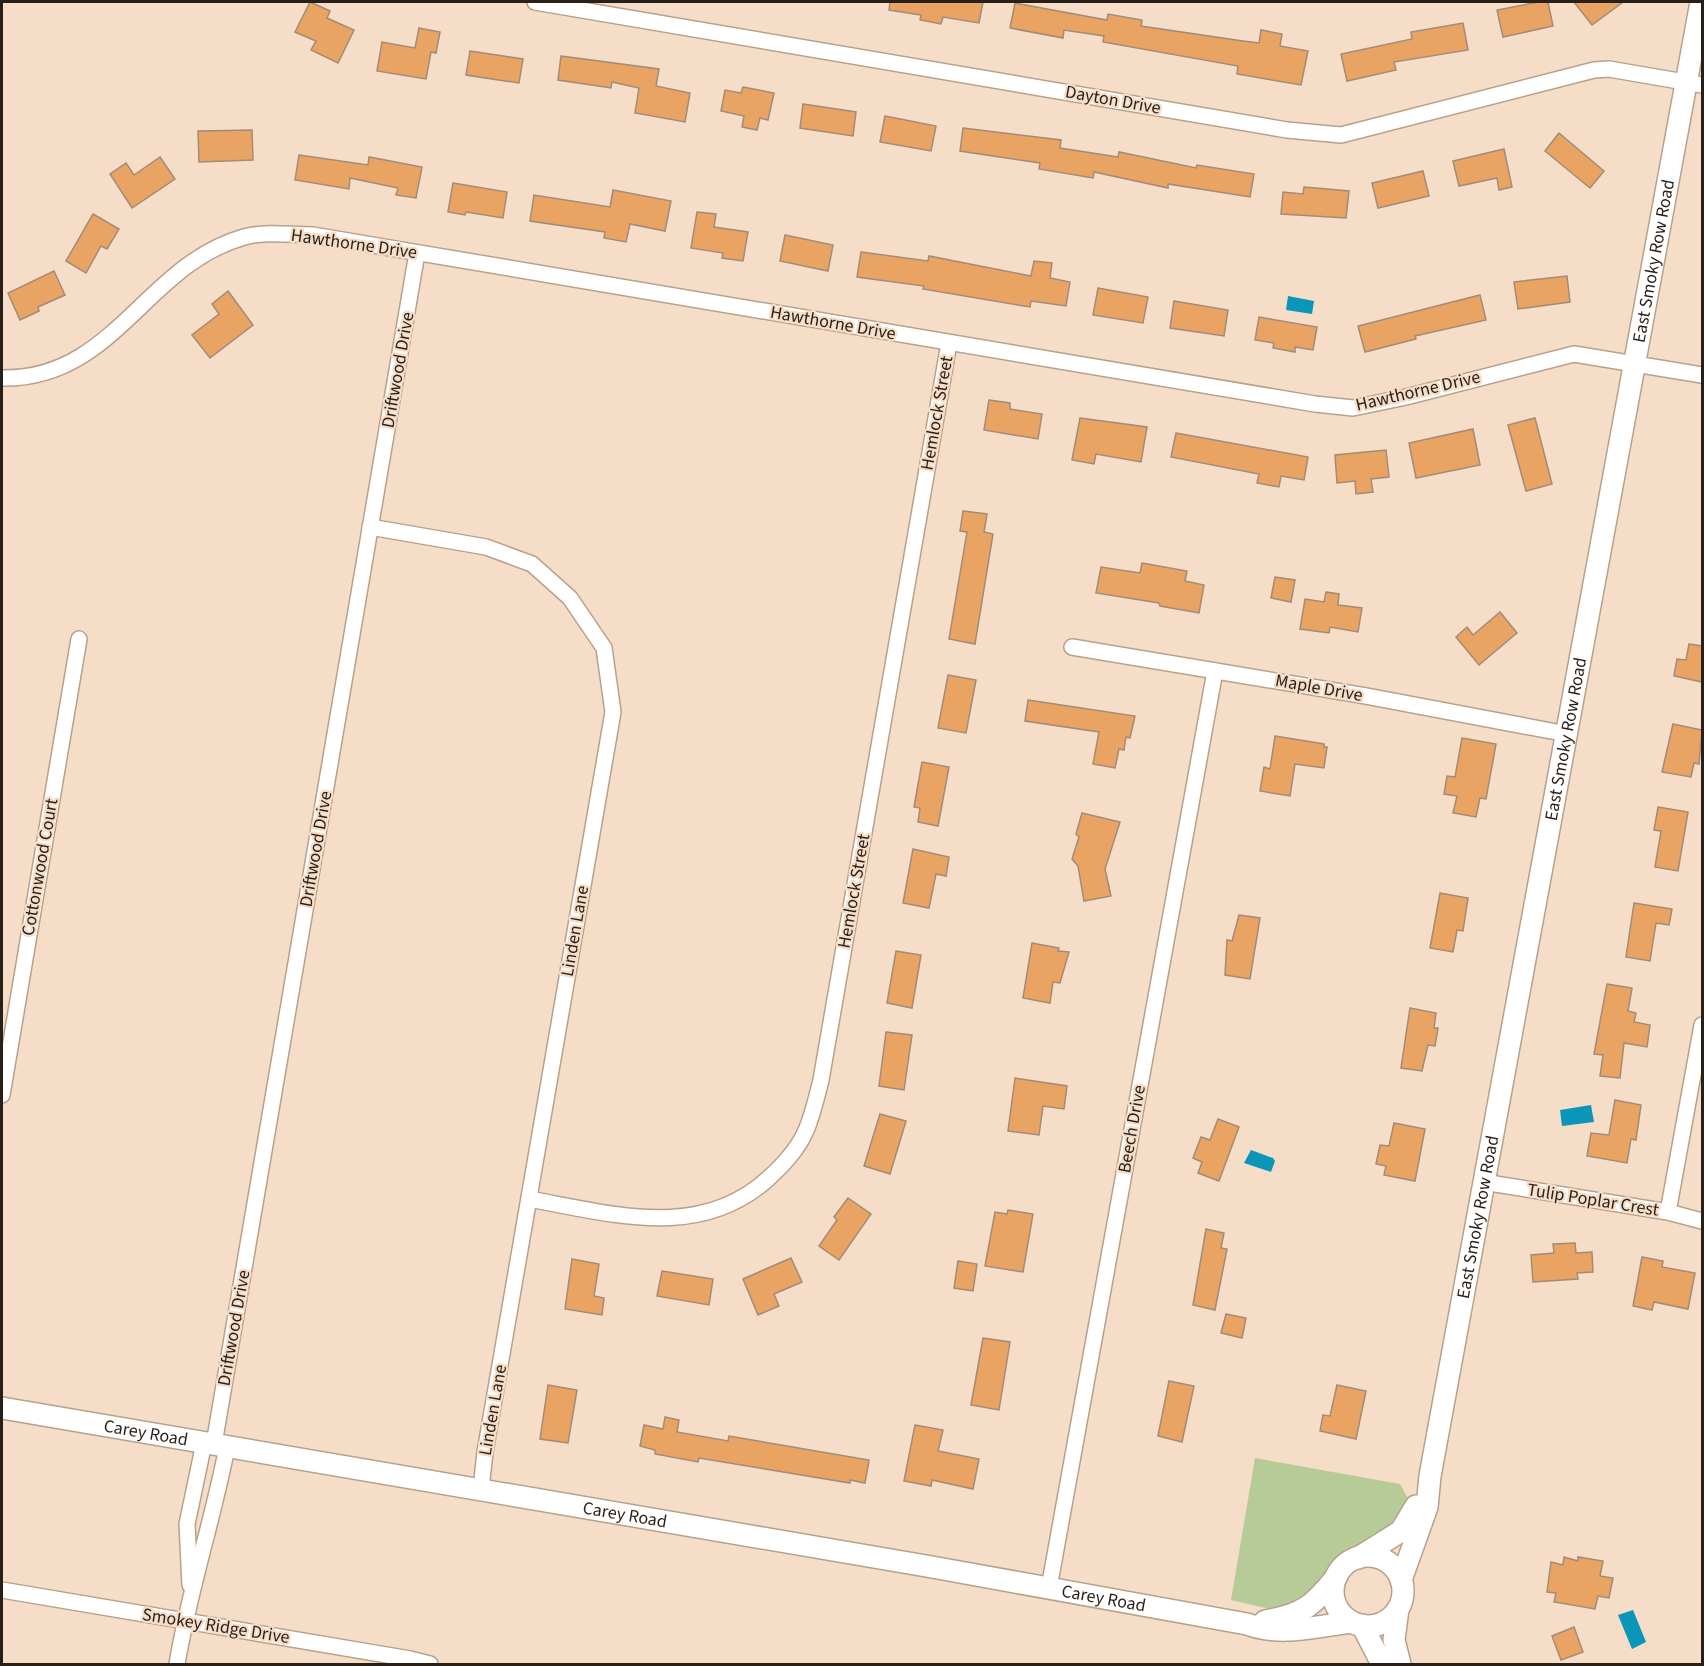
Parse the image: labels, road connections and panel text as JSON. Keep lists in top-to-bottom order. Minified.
{"streets":{"street":["Dayton Drive","Hawthorne Drive","East Smoky Row Road","Driftwood Drive","Hemlock Street","Maple Drive","Cottonwood Court","Linden Lane","Beech Drive","Tulip Poplar Crest","Carey Road","Smokey Ridge Drive"]},"crossings":[["Dayton Drive","East Smoky Row Road"],["Hawthorne Drive","East Smoky Row Road"],["Hawthorne Drive","Driftwood Drive"],["Hawthorne Drive","Hemlock Street"],["East Smoky Row Road","Maple Drive"],["East Smoky Row Road","Tulip Poplar Crest"],["East Smoky Row Road","Carey Road"],["Driftwood Drive","Linden Lane"],["Driftwood Drive","Carey Road"],["Driftwood Drive","Smokey Ridge Drive"],["Hemlock Street","Linden Lane"],["Maple Drive","Beech Drive"],["Linden Lane","Carey Road"],["Beech Drive","Carey Road"]]}
